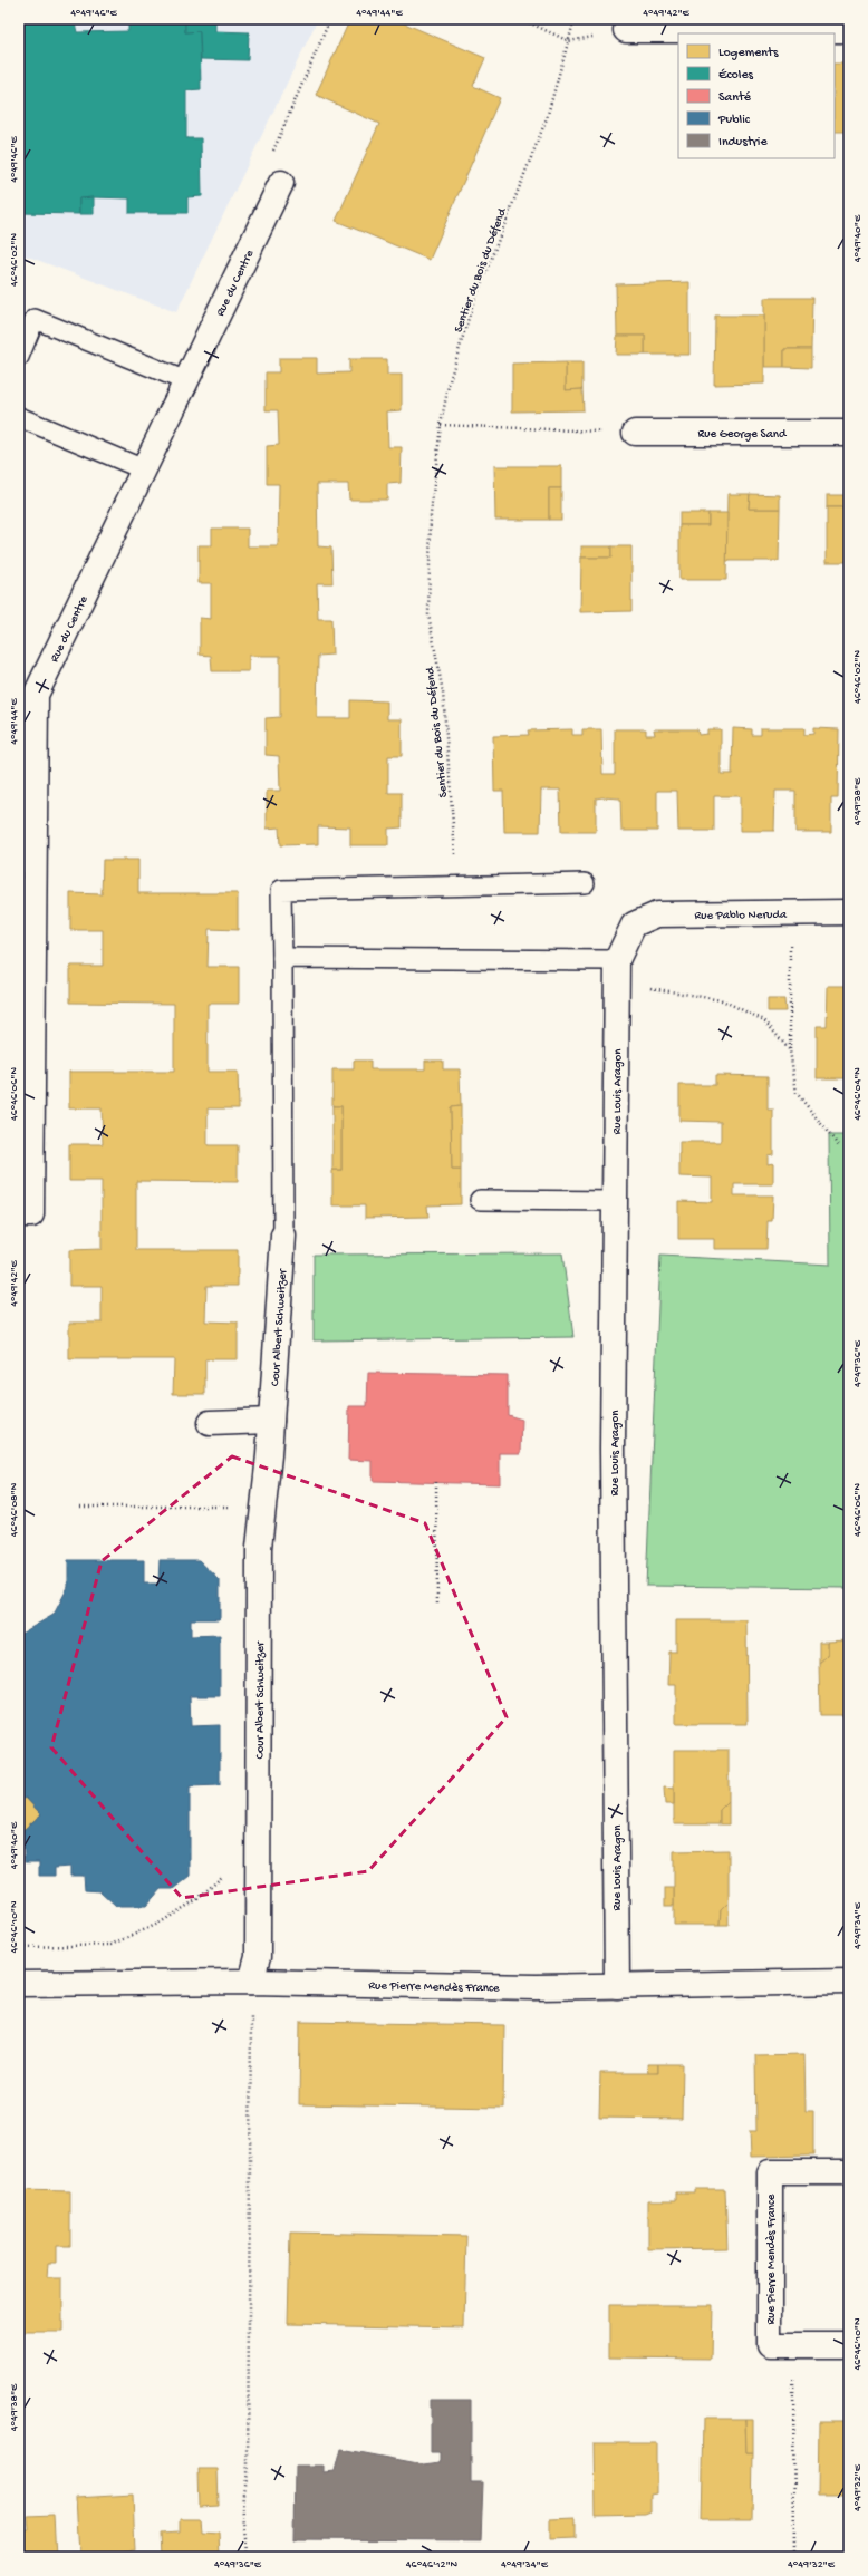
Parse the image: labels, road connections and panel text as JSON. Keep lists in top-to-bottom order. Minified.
{"streets":{"street":["Rue du Centre","Rue George Sand","Rue Pablo Neruda","Rue Louis Aragon","Cour Albert Schweitzer","Rue Pierre Mendès France"],"path":["Sentier du Bois du Défend"]},"crossings":[["Rue Pablo Neruda","Rue Louis Aragon"],["Rue Louis Aragon","Rue Pierre Mendès France"],["Cour Albert Schweitzer","Rue Pierre Mendès France"]],"legend":["Logements","Écoles","Santé","Public","Industrie"],"coordinates":["4°49'46\"E","4°49'44\"E","4°49'42\"E","4°49'40\"E","46°46'02\"N","4°49'38\"E","46°46'06\"N","46°46'04\"N","4°49'36\"E","46°46'08\"N","4°49'34\"E","46°46'10\"N","4°49'32\"E","46°46'12\"N"]}
